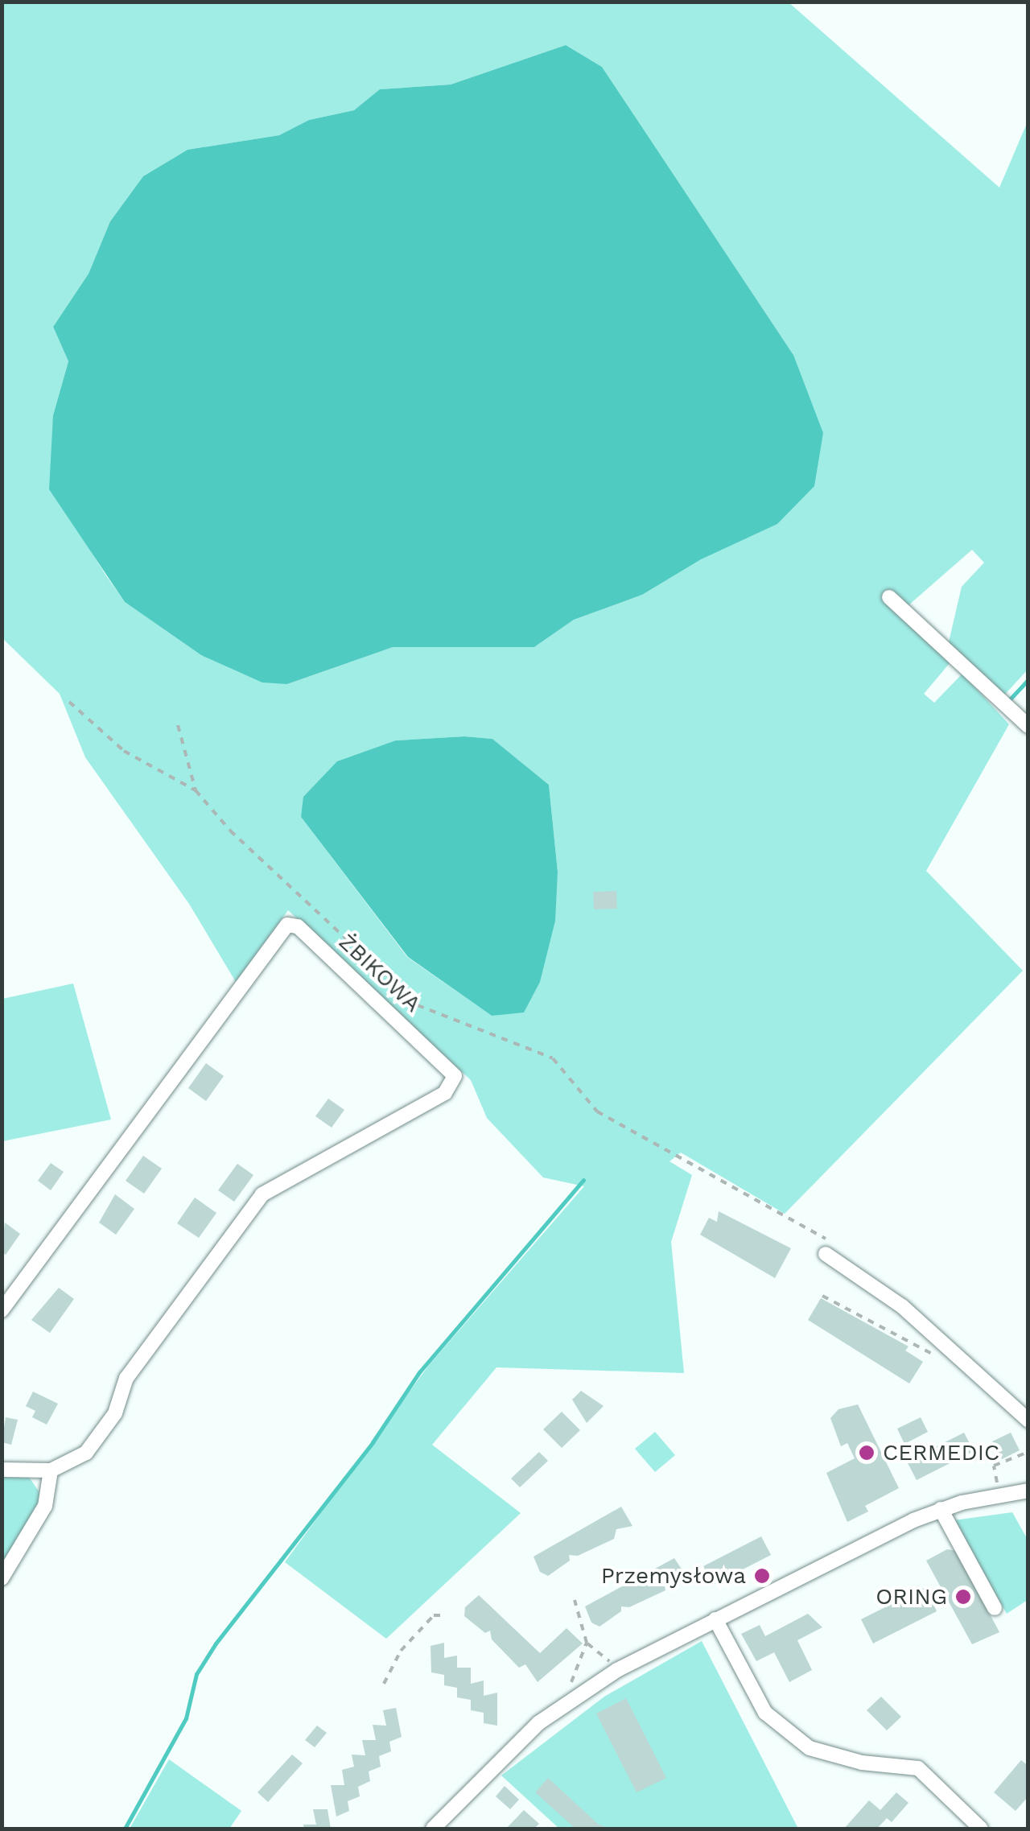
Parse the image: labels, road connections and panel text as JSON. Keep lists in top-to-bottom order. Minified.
{"streets":{"street":["ŻBIKOWA"]},"places":["CERMEDIC","Przemysłowa","ORING"]}
